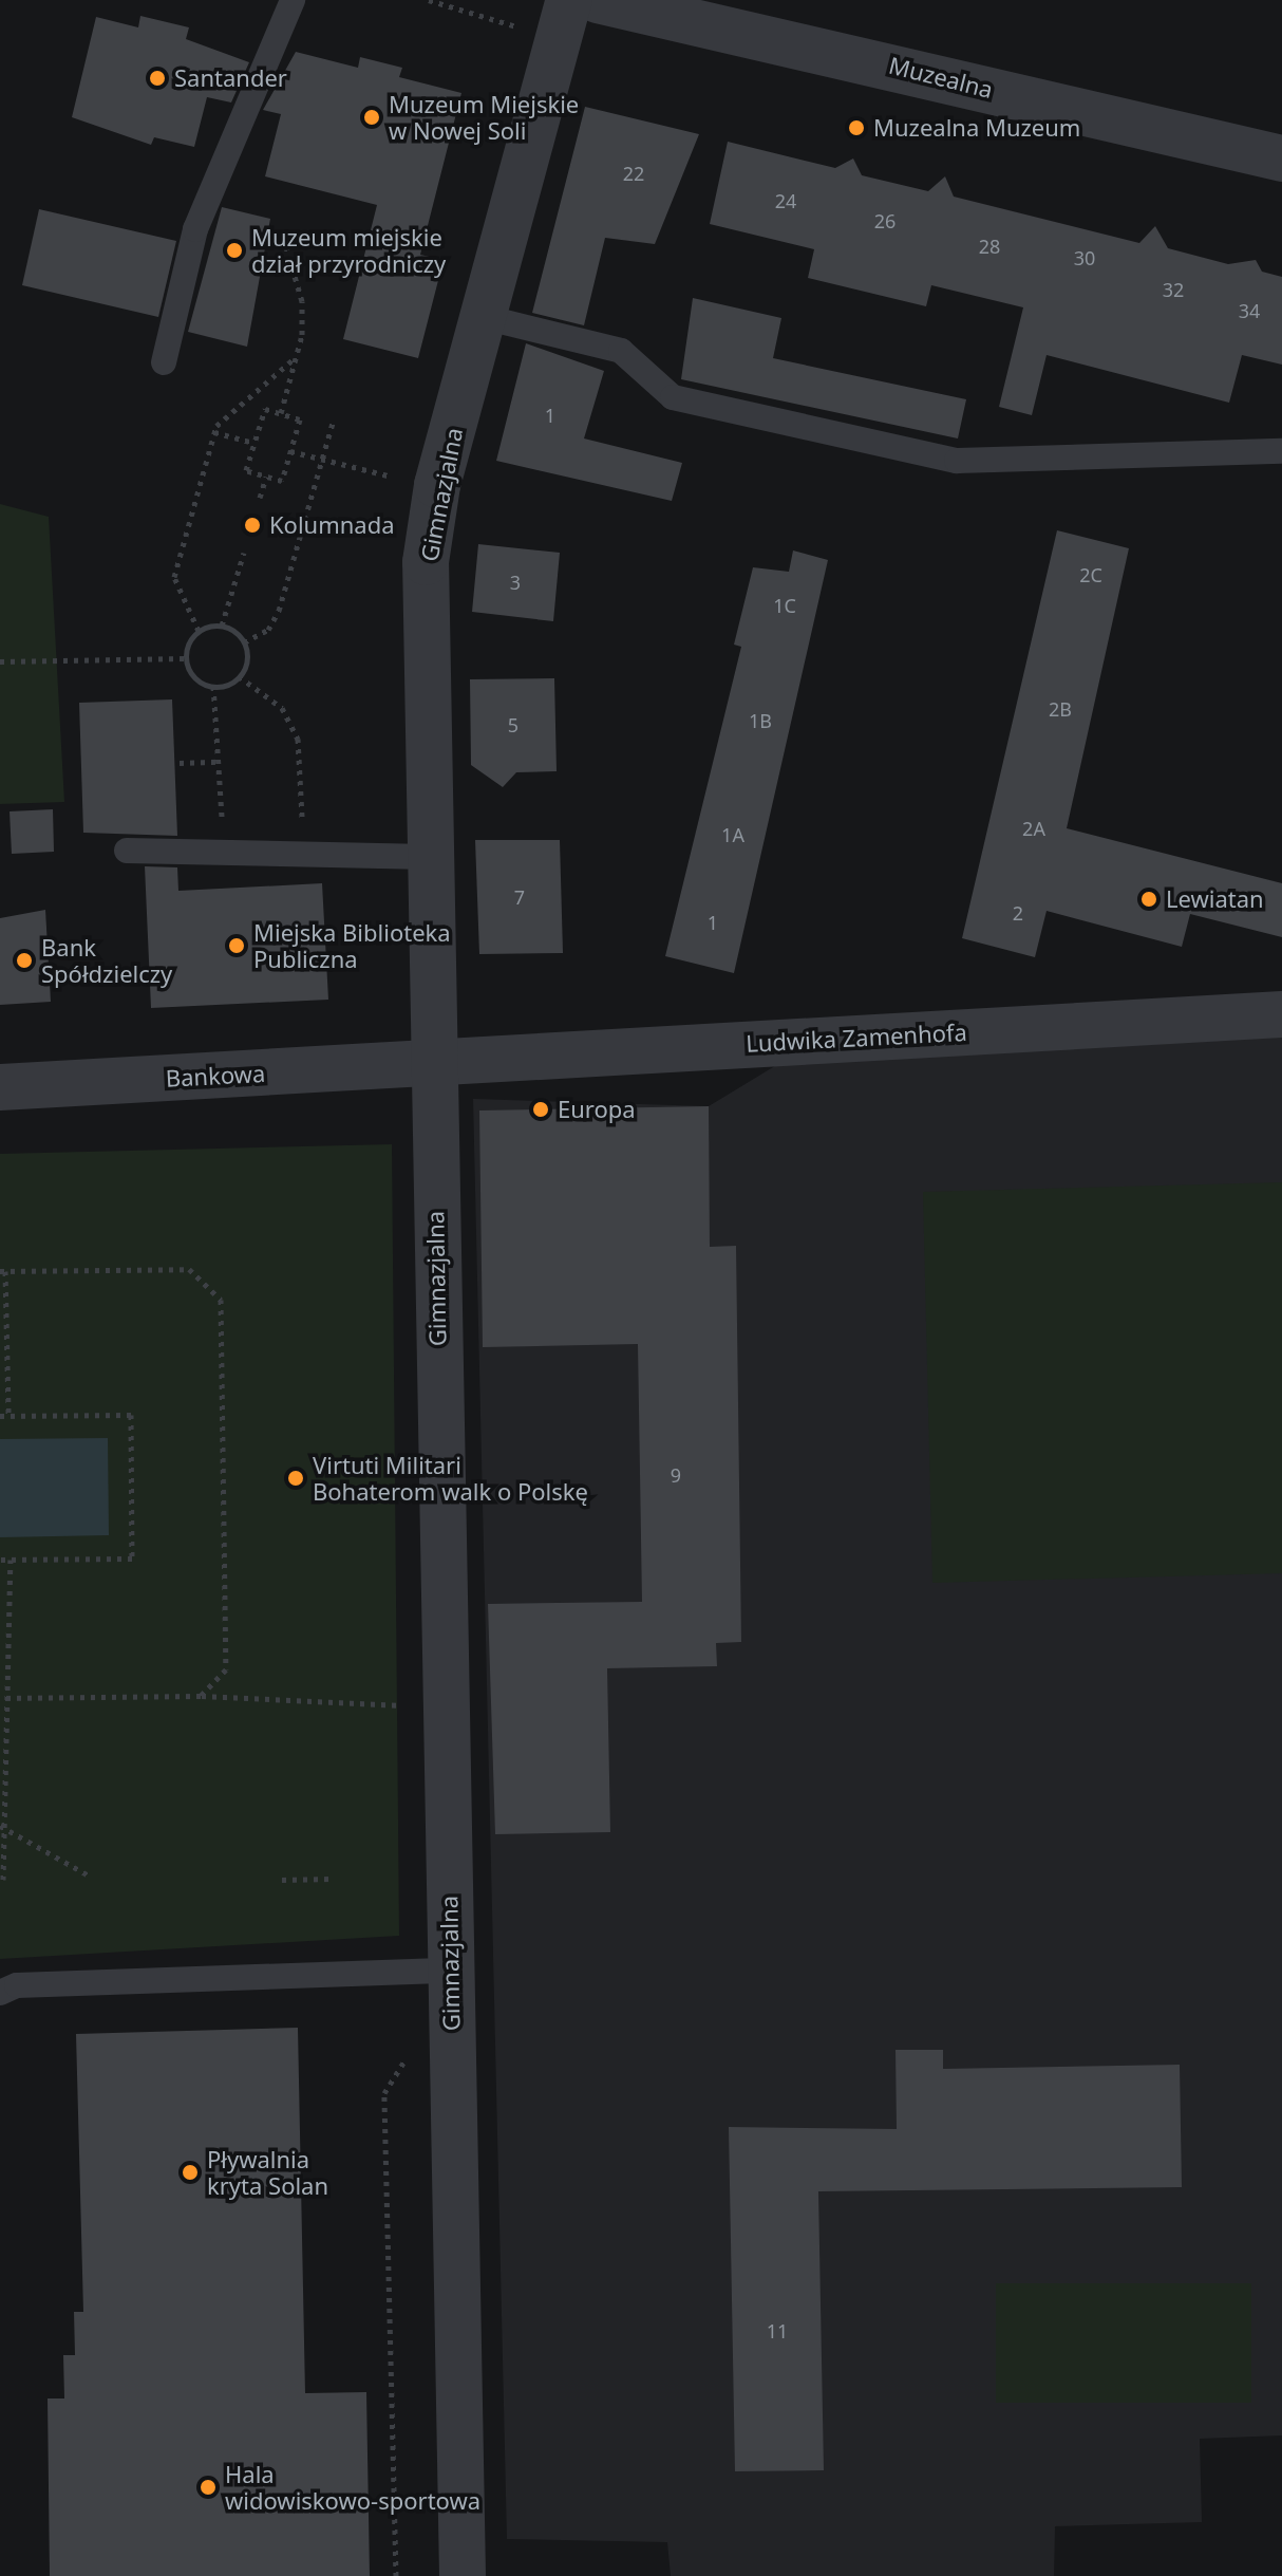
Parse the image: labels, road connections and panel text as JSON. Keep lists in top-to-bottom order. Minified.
{"streets":{"street":["Muzealna","Gimnazjalna","Ludwika Zamenhofa","Bankowa"]},"crossings":[["Gimnazjalna","Ludwika Zamenhofa"],["Gimnazjalna","Bankowa"],["Ludwika Zamenhofa","Bankowa"]],"places":["Santander","Muzeum Miejskie w Nowej Soli","Muzealna Muzeum","Muzeum miejskie dział przyrodniczy","Kolumnada","Lewiatan","Miejska Biblioteka Publiczna","Bank Spółdzielczy","Europa","Virtuti Militari Bohaterom walk o Polskę","Pływalnia kryta Solan","Hala widowiskowo-sportowa"],"house_numbers":["22","24","26","28","30","32","34","1","2C","3","1C","2B","1B","5","2A","1A","7","2","1","9","11"]}
